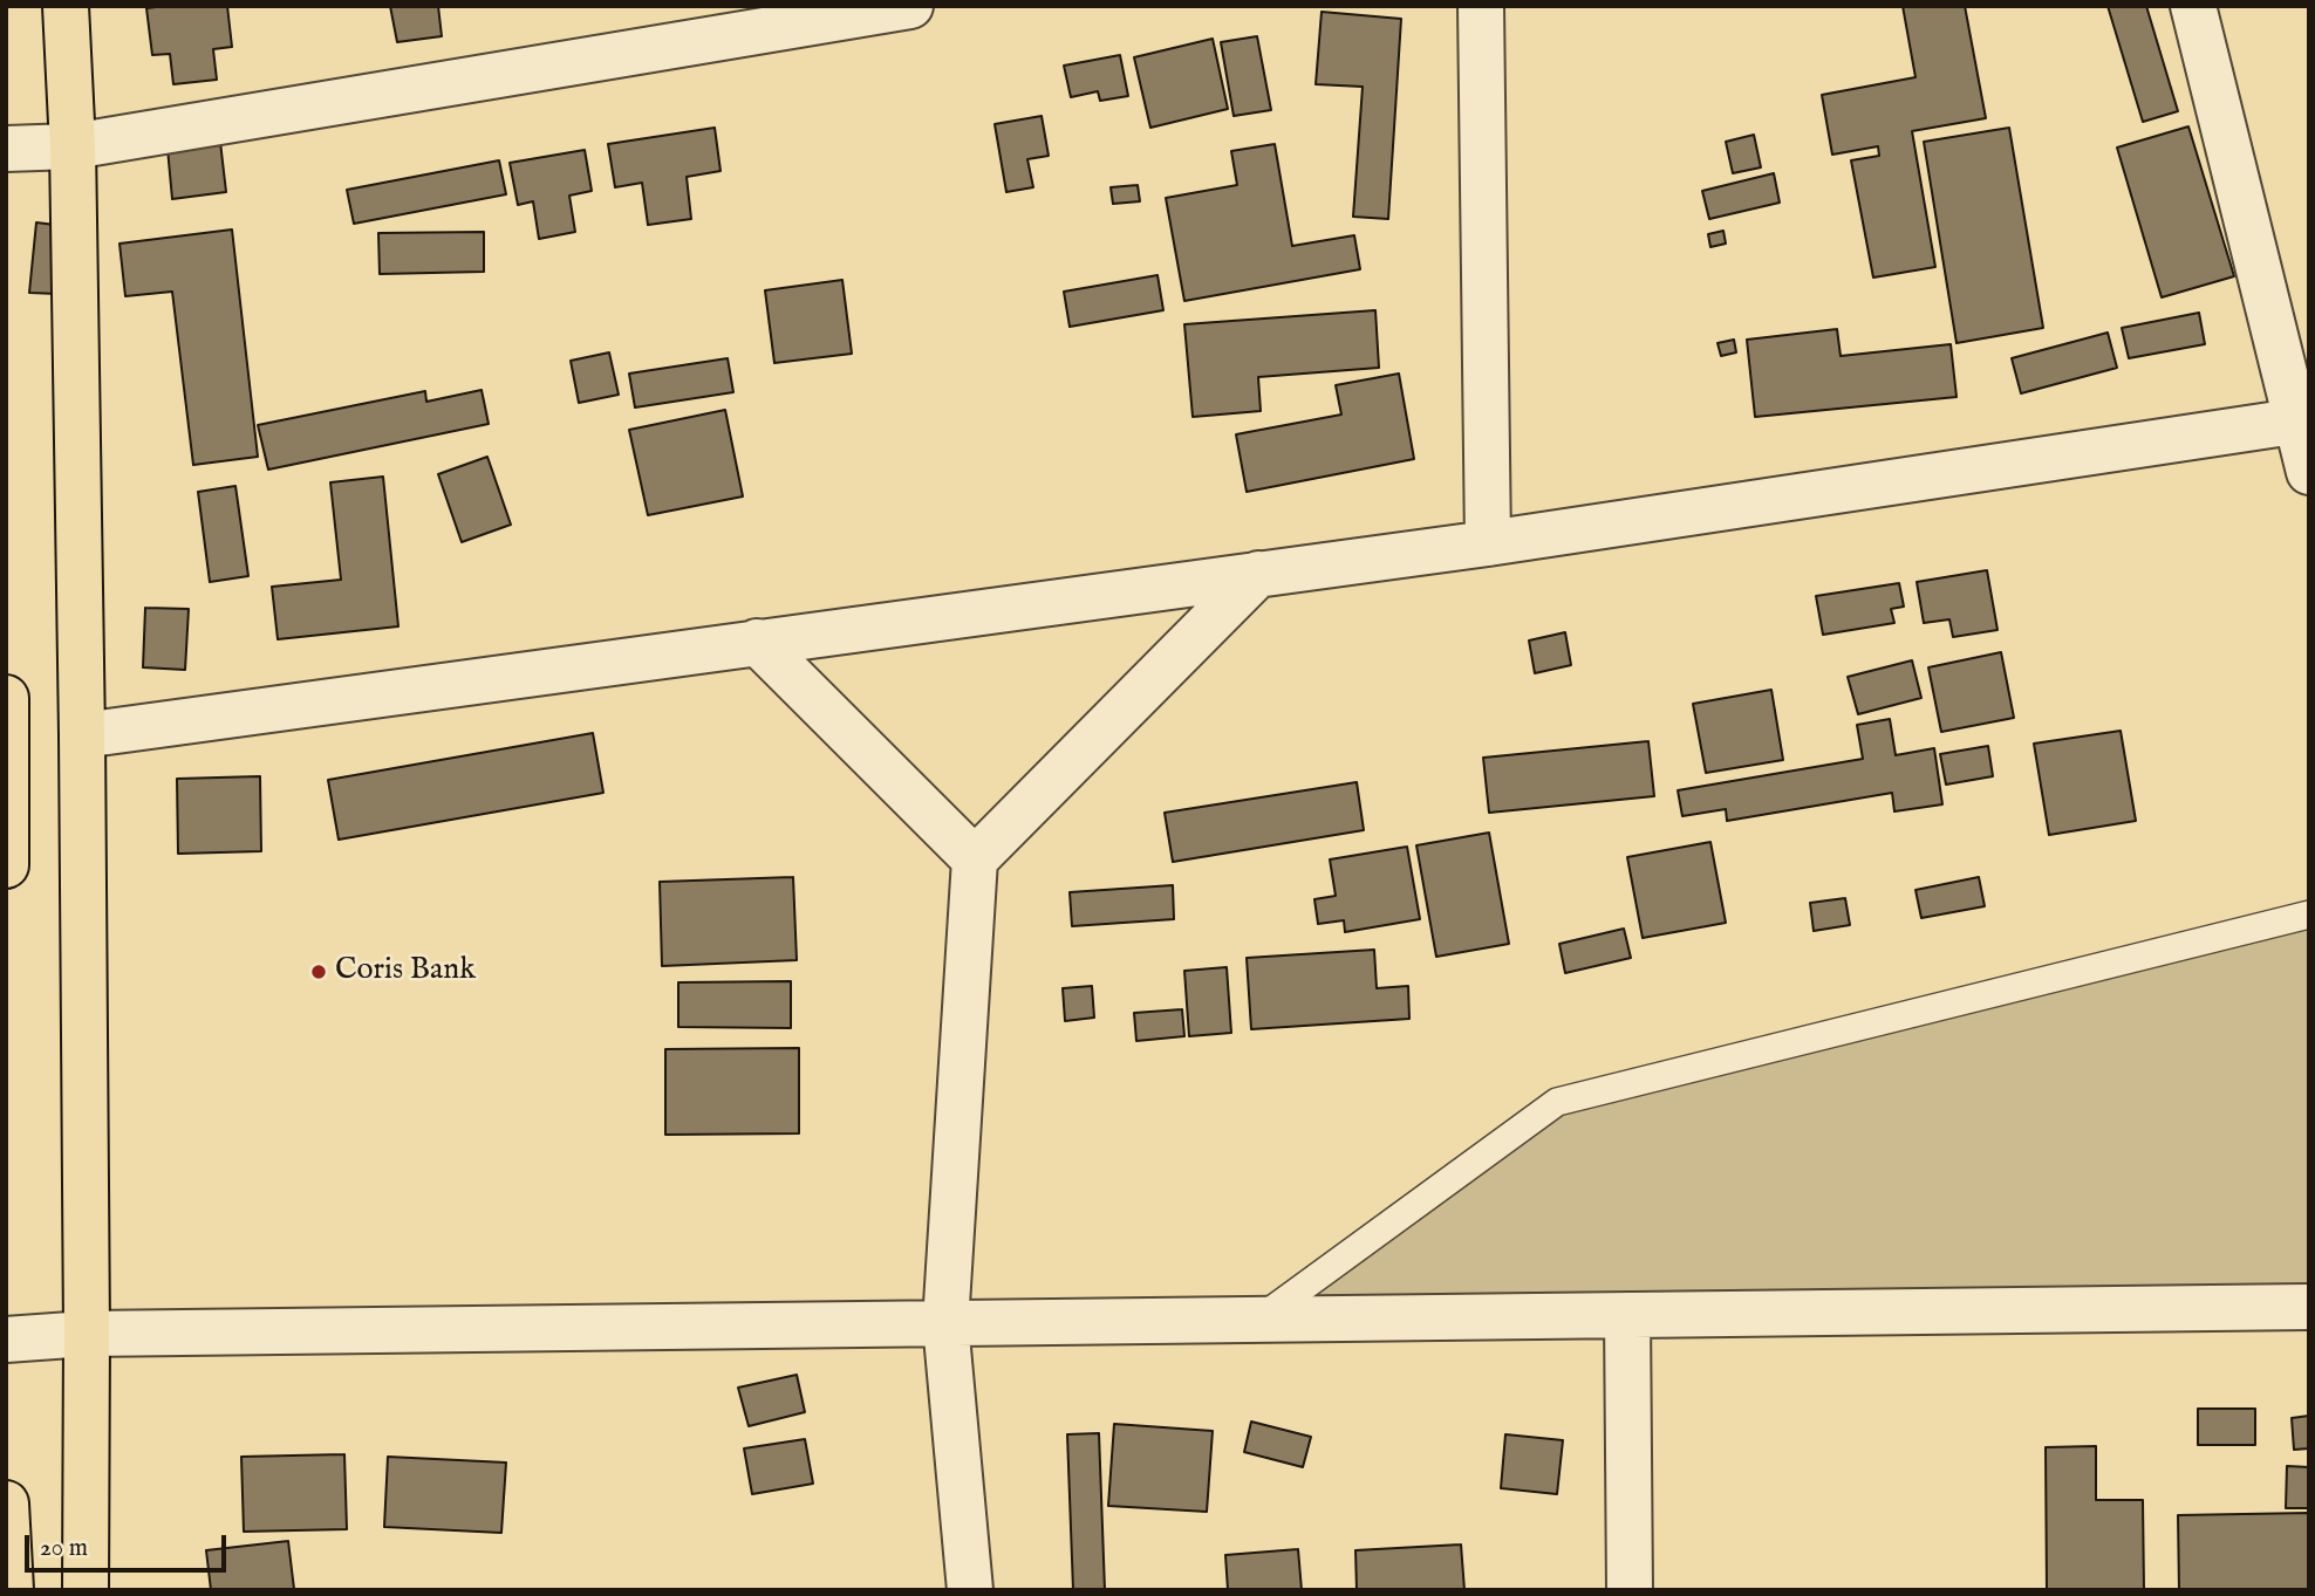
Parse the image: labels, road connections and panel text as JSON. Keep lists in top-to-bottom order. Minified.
{"places":["Coris Bank"],"scale_bar":"20 m"}
